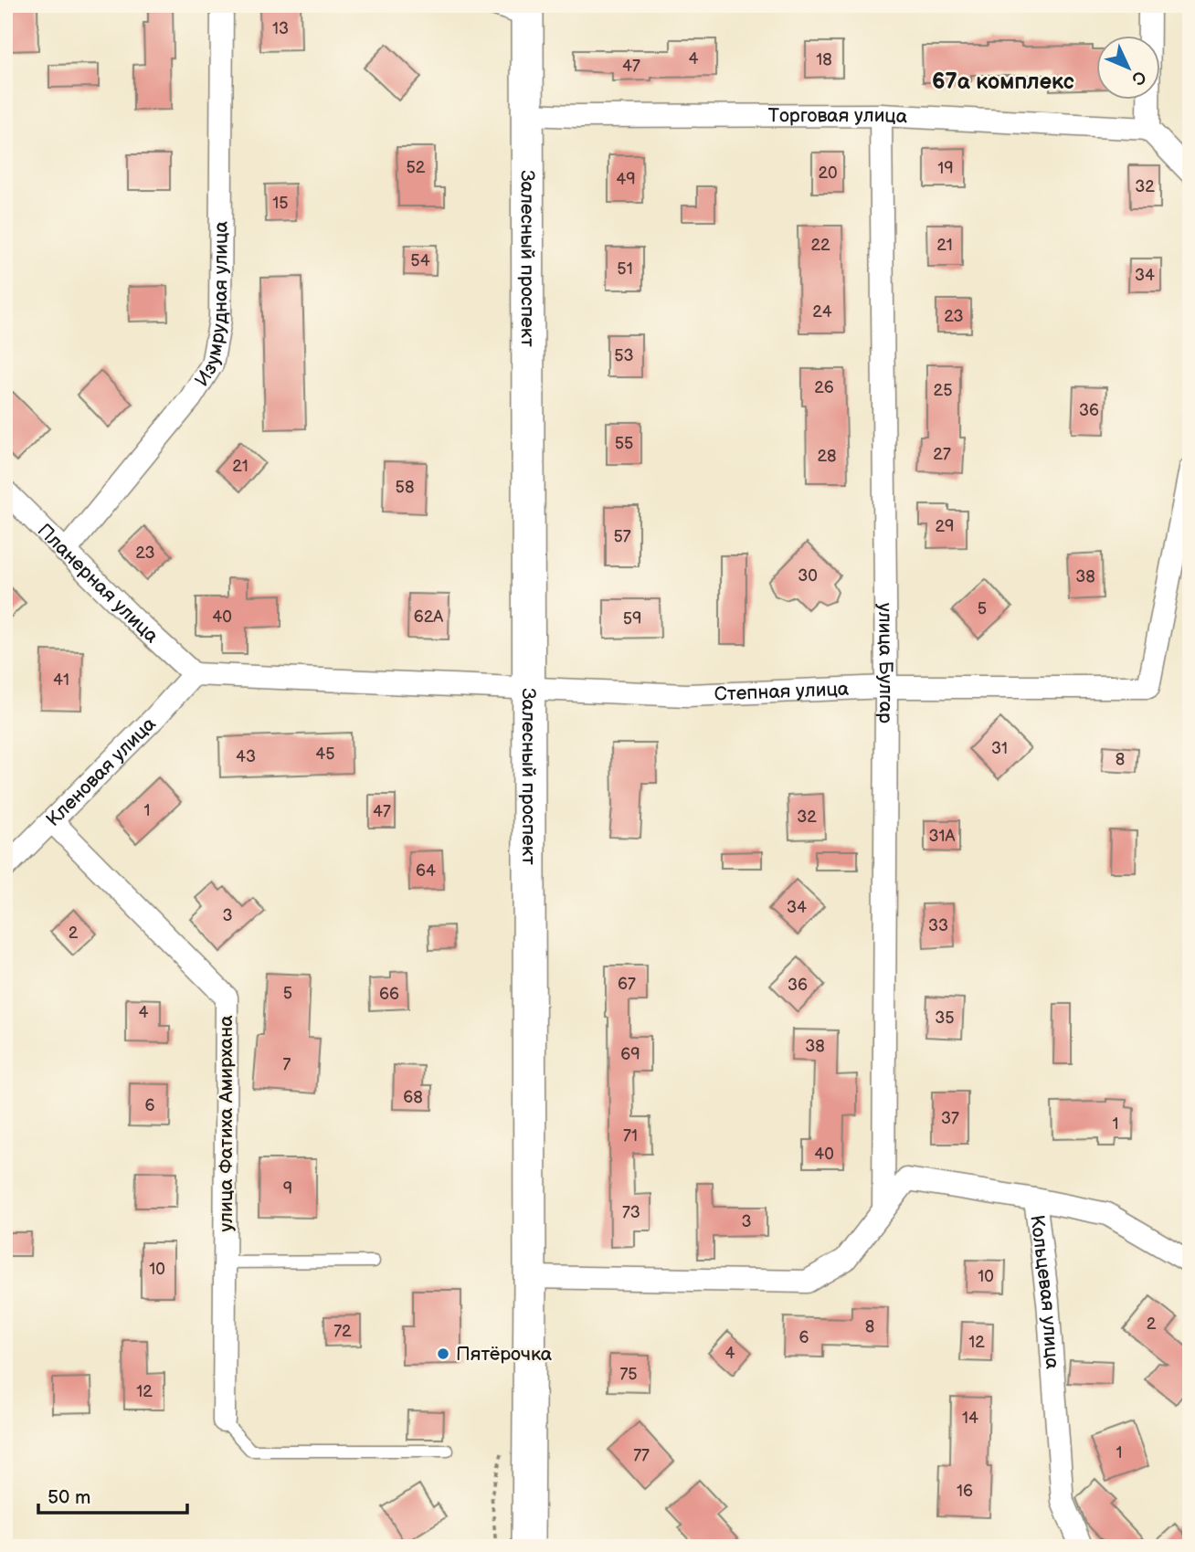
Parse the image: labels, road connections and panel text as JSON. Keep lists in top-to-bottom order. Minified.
{"streets":{"main road":["Залесный проспект"],"street":["Торговая улица","Изумрудная улица","Планерная улица","улица Булгар","Степная улица","Кленовая улица","улица Фатиха Амирхана","Кольцевая улица"]},"crossings":[["Торговая улица","Залесный проспект"],["Торговая улица","улица Булгар"],["Залесный проспект","Степная улица"],["Залесный проспект","Кольцевая улица"],["Изумрудная улица","Планерная улица"],["Планерная улица","Степная улица"],["Планерная улица","Кленовая улица"],["улица Булгар","Степная улица"],["улица Булгар","Кольцевая улица"],["Степная улица","Кленовая улица"],["Кленовая улица","улица Фатиха Амирхана"]],"districts":["67а комплекс"],"places":["Пятёрочка"],"house_numbers":["13","4","18","47","52","19","20","49","32","15","22","21","54","51","34","24","23","53","26","25","36","55","27","28","21","58","29","57","23","30","38","5","40","62А","59","41","31","45","43","8","1","47","32","31А","64","34","3","33","2","67","36","5","66","4","35","38","69","7","68","6","37","1","71","40","9","73","3","10","10","2","8","72","6","12","4","75","12","14","1","77","16"],"scale_bar":"50 m","north":"bottom right"}
